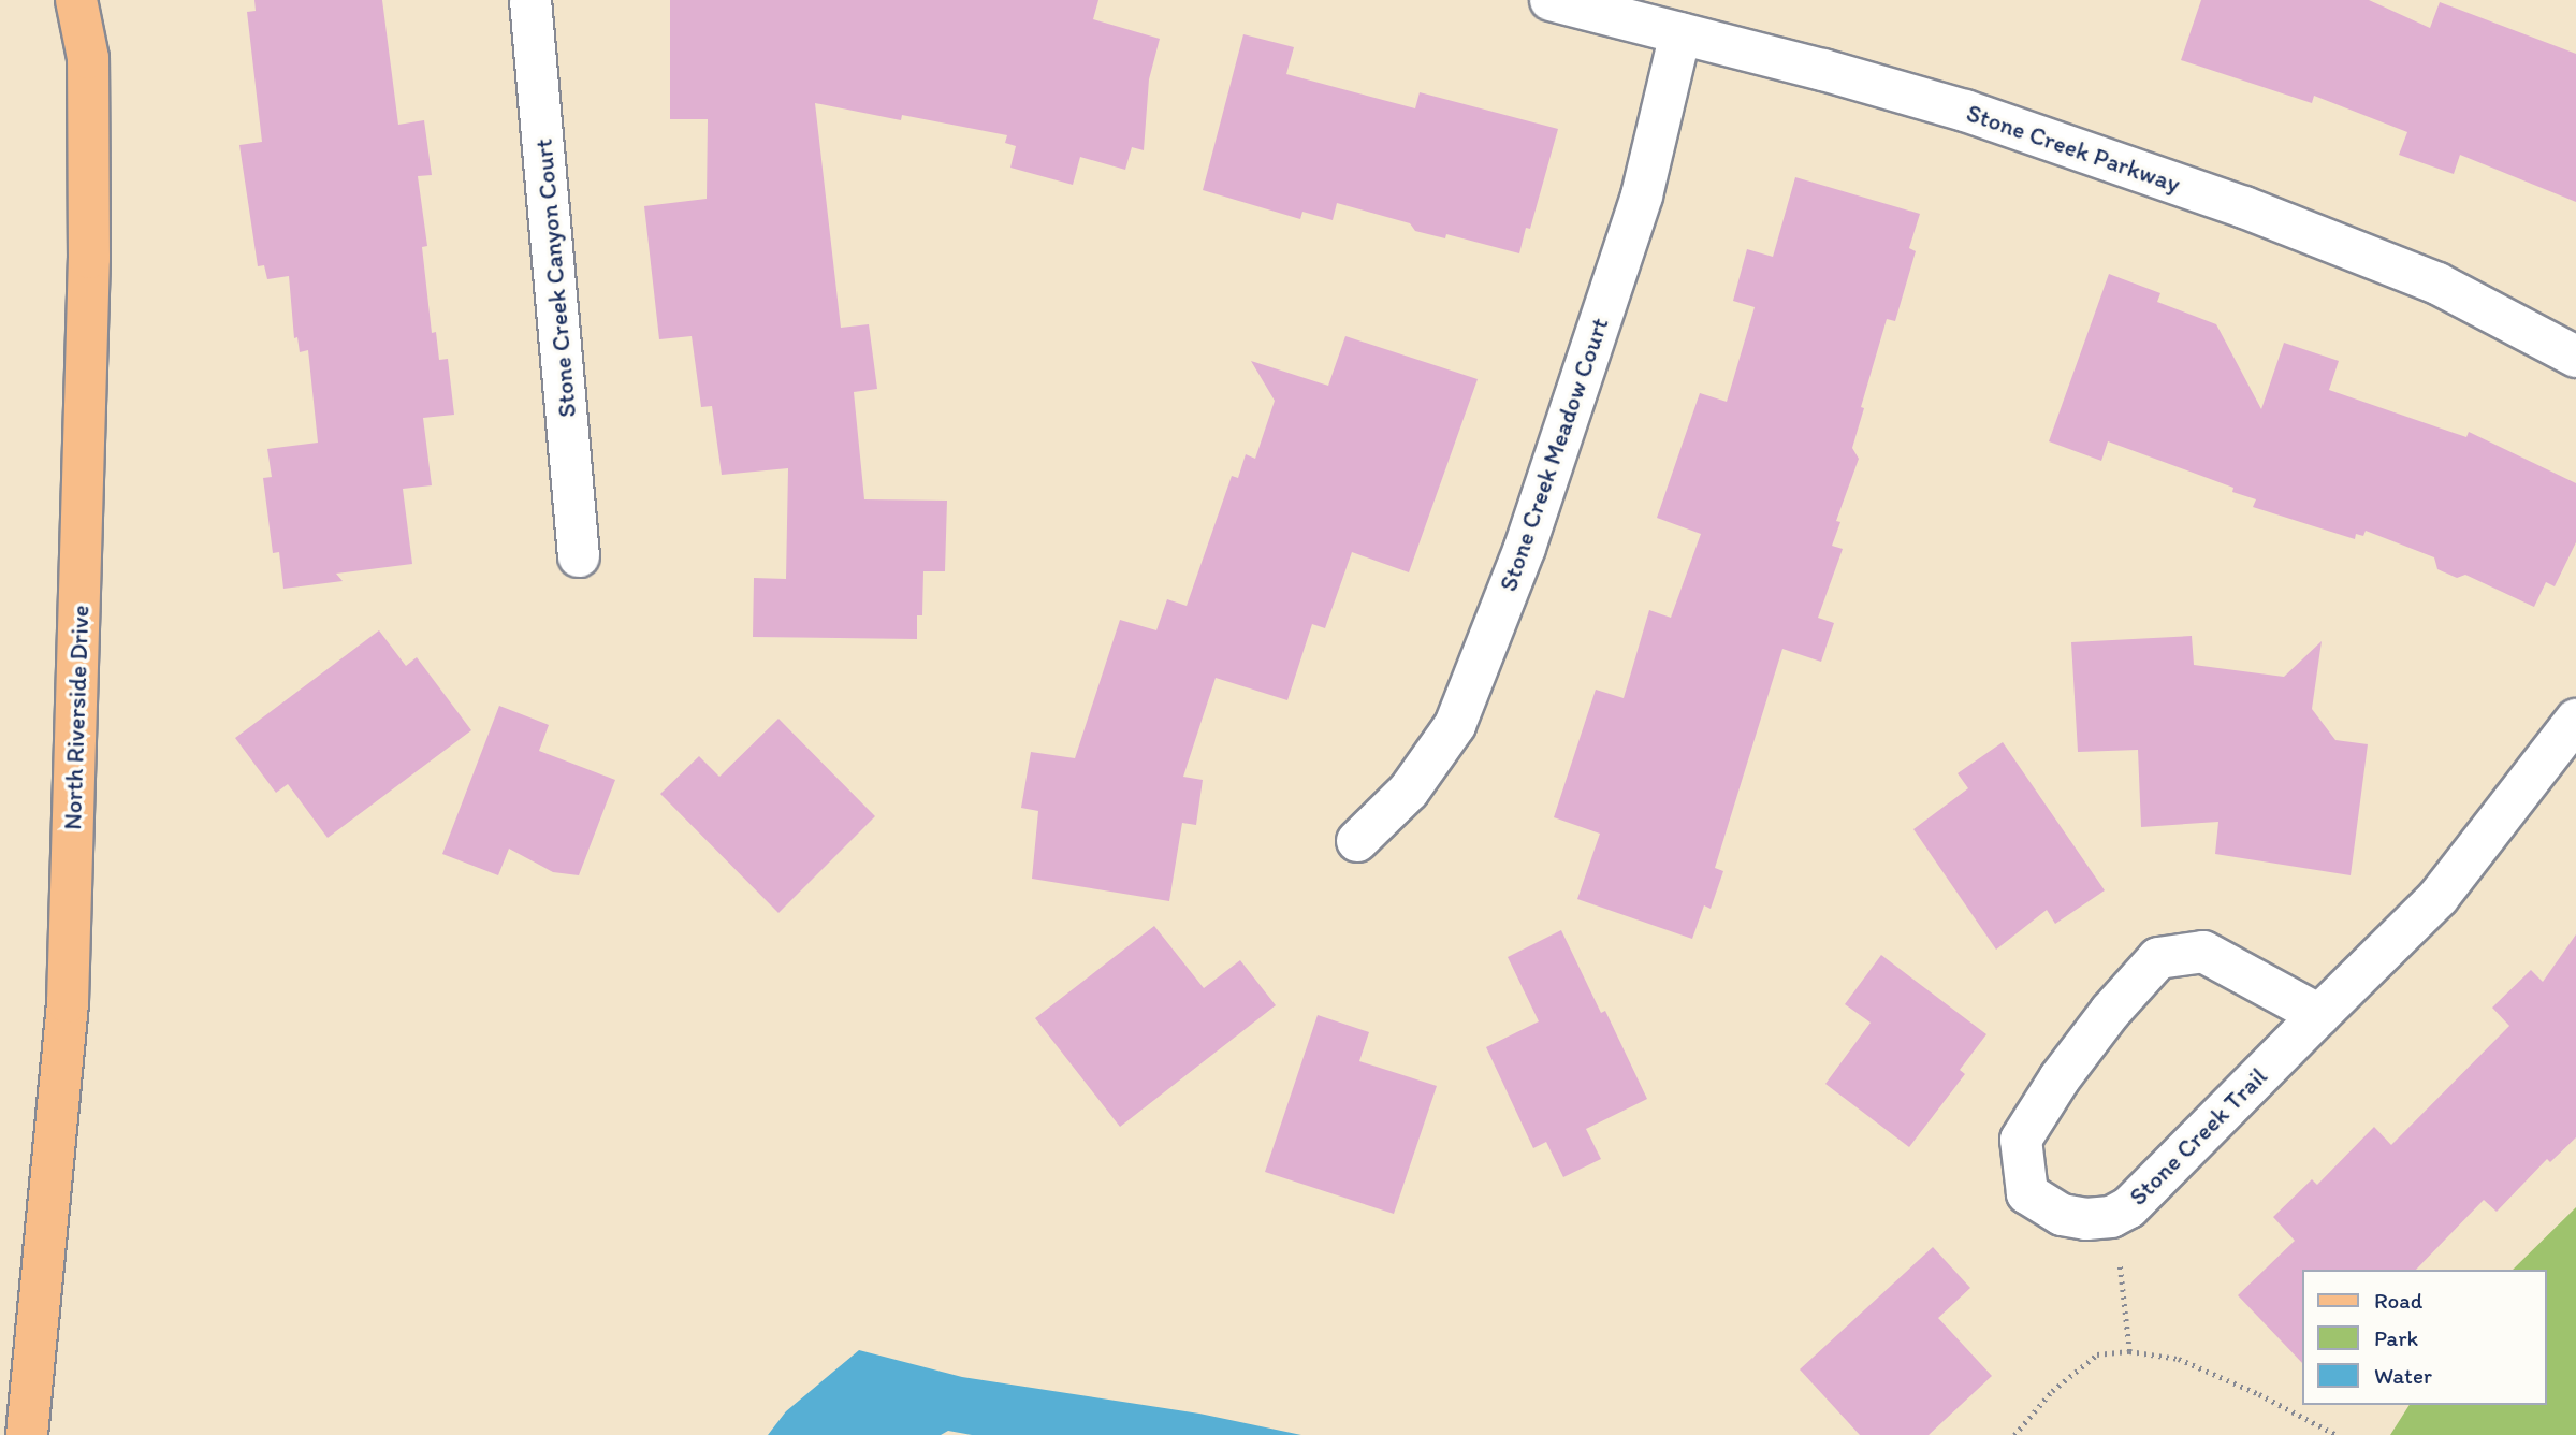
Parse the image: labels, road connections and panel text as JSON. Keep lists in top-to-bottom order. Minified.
{"streets":{"main road":["North Riverside Drive"],"street":["Stone Creek Parkway","Stone Creek Canyon Court","Stone Creek Meadow Court","Stone Creek Trail"]},"crossings":[["Stone Creek Parkway","Stone Creek Meadow Court"]],"legend":["Road","Park","Water"]}
